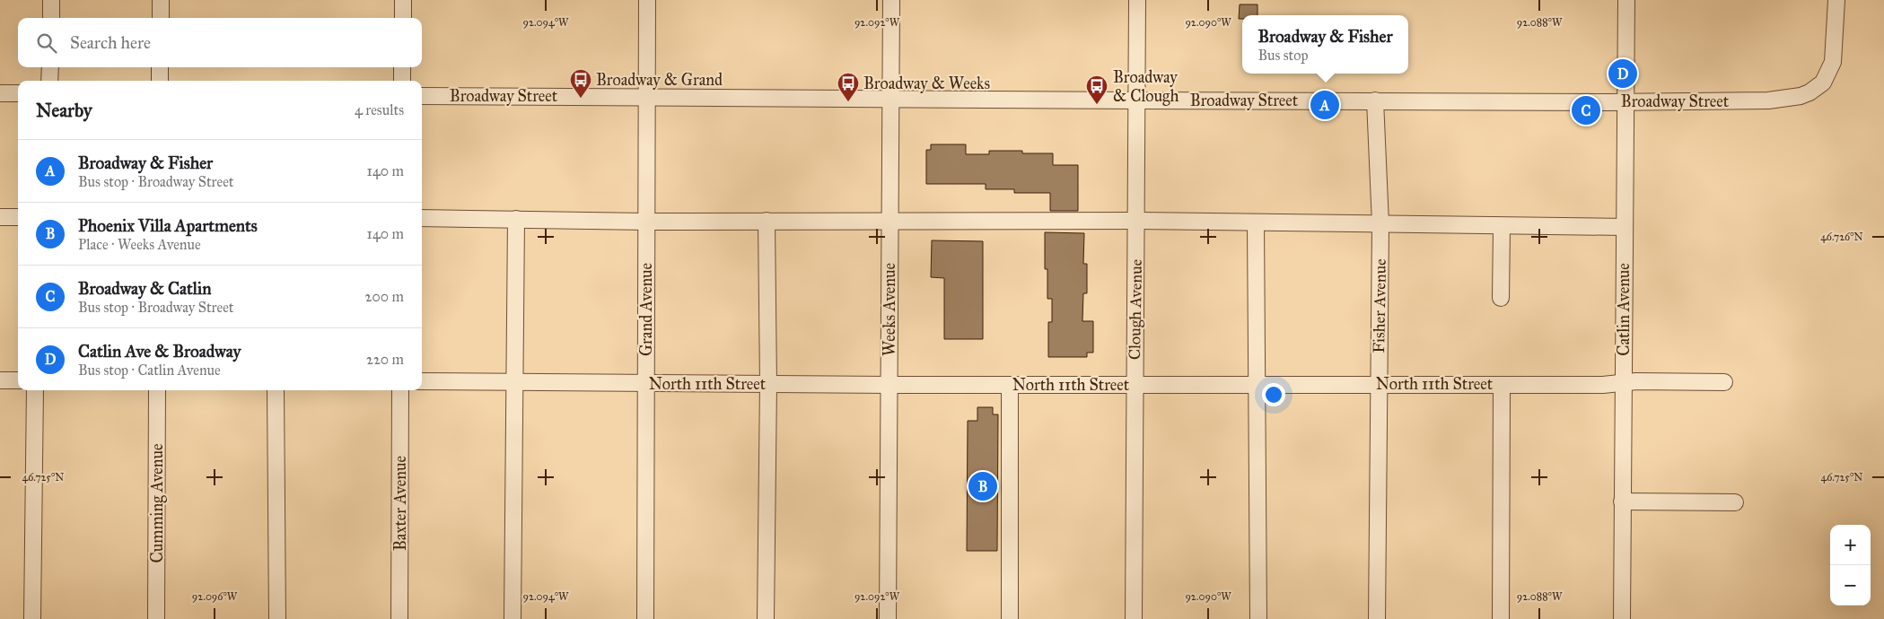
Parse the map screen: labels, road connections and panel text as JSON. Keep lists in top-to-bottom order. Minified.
{"streets":{"street":["Broadway Street","Fisher Avenue","Grand Avenue","Weeks Avenue","Clough Avenue","Catlin Avenue","North 11th Street","Cumming Avenue","Baxter Avenue"]},"crossings":[["Broadway Street","Fisher Avenue"],["Broadway Street","Grand Avenue"],["Broadway Street","Weeks Avenue"],["Broadway Street","Clough Avenue"],["Broadway Street","Catlin Avenue"],["Fisher Avenue","North 11th Street"],["Grand Avenue","North 11th Street"],["Weeks Avenue","North 11th Street"],["Clough Avenue","North 11th Street"],["Catlin Avenue","North 11th Street"]],"places":{"bus stop":["Broadway & Grand","Broadway & Weeks","Broadway & Clough"]},"page":{"popup":["Broadway & Fisher","Bus stop"],"search":"Search here","pins":["D","A","C","B"],"heading":["Nearby","4 results"],"list":[{"mark":"A","name":"Broadway & Fisher","note":"Bus stop · Broadway Street","value":"140 m"},{"mark":"B","name":"Phoenix Villa Apartments","note":"Place · Weeks Avenue","value":"140 m"},{"mark":"C","name":"Broadway & Catlin","note":"Bus stop · Broadway Street","value":"200 m"},{"mark":"D","name":"Catlin Ave & Broadway","note":"Bus stop · Catlin Avenue","value":"220 m"}],"map_buttons":["+","−"]},"coordinates":["92.094°W","92.092°W","92.090°W","92.088°W","46.726°N","46.725°N","92.096°W"]}
